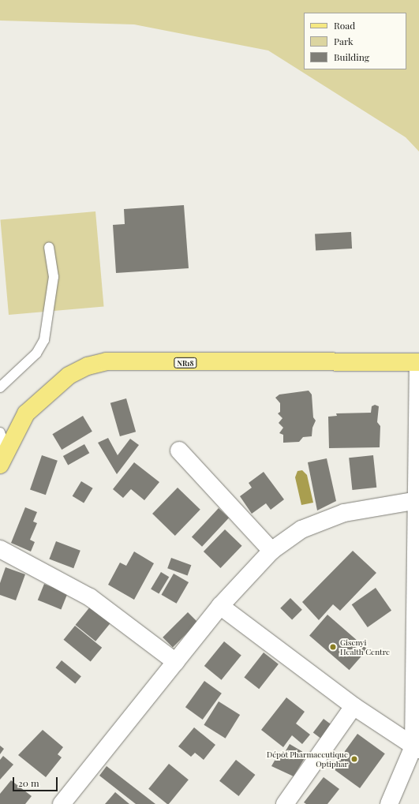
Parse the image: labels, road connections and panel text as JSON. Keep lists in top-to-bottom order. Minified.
{"streets":{"main road":["NR18"]},"places":["Gisenyi Health Centre","Dépôt Pharmaceutique Optiphar"],"legend":["Road","Park","Building"],"scale_bar":"20 m"}
